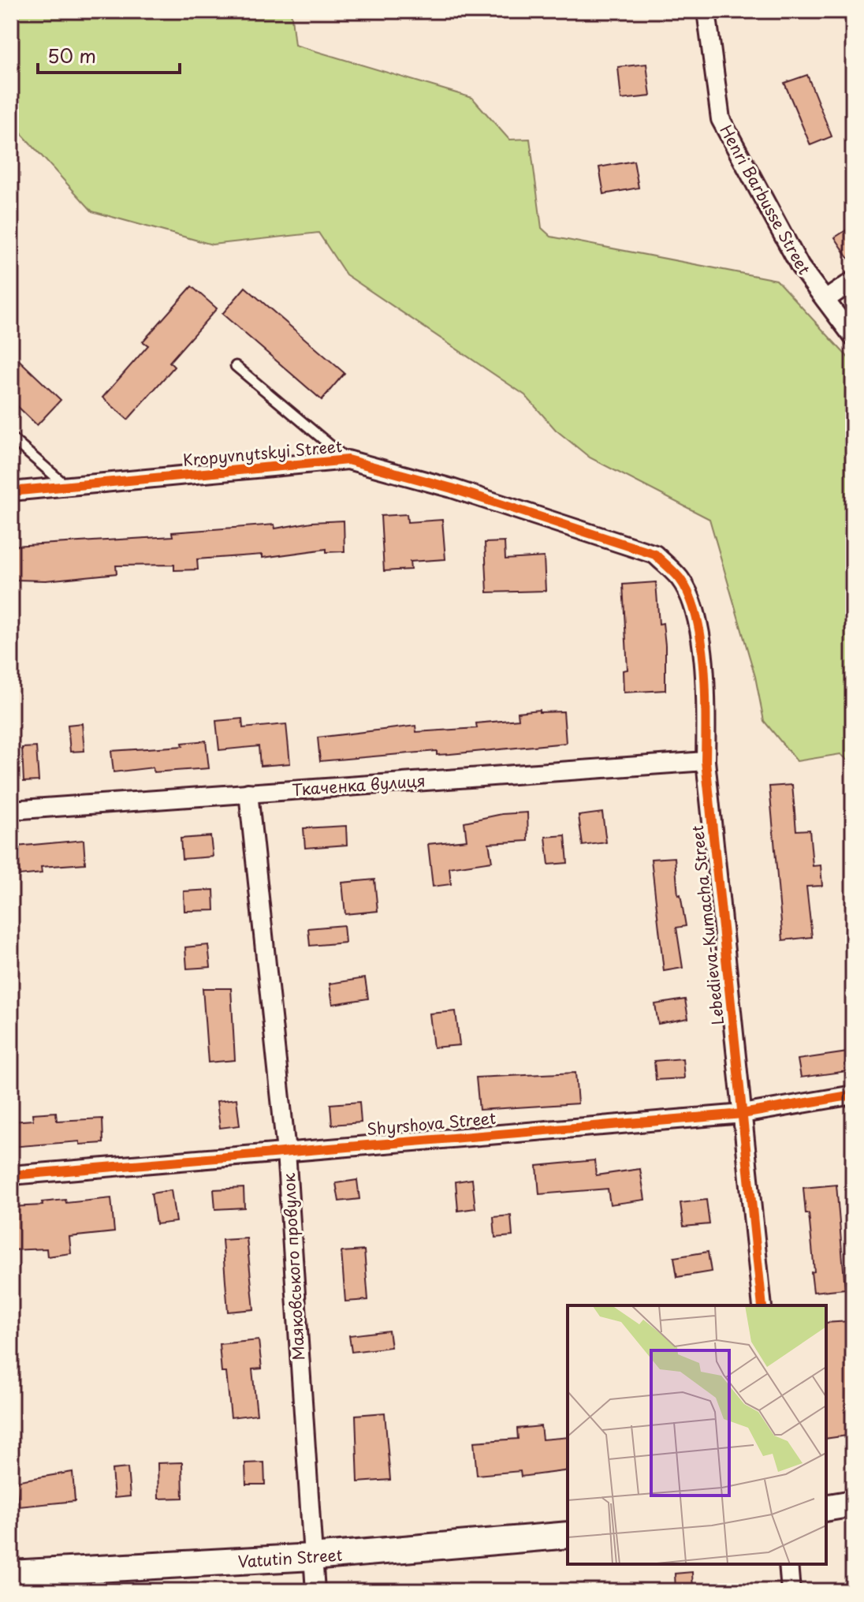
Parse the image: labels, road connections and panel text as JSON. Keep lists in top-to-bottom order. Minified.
{"streets":{"street":["Henri Barbusse Street","Kropyvnytskyi Street","Ткаченка вулиця","Lebedieva-Kumacha Street","Shyrshova Street","Маяковського провулок","Vatutin Street"]},"crossings":[["Kropyvnytskyi Street","Lebedieva-Kumacha Street"],["Ткаченка вулиця","Lebedieva-Kumacha Street"],["Ткаченка вулиця","Маяковського провулок"],["Lebedieva-Kumacha Street","Shyrshova Street"],["Shyrshova Street","Маяковського провулок"],["Маяковського провулок","Vatutin Street"]],"scale_bar":"50 m"}
